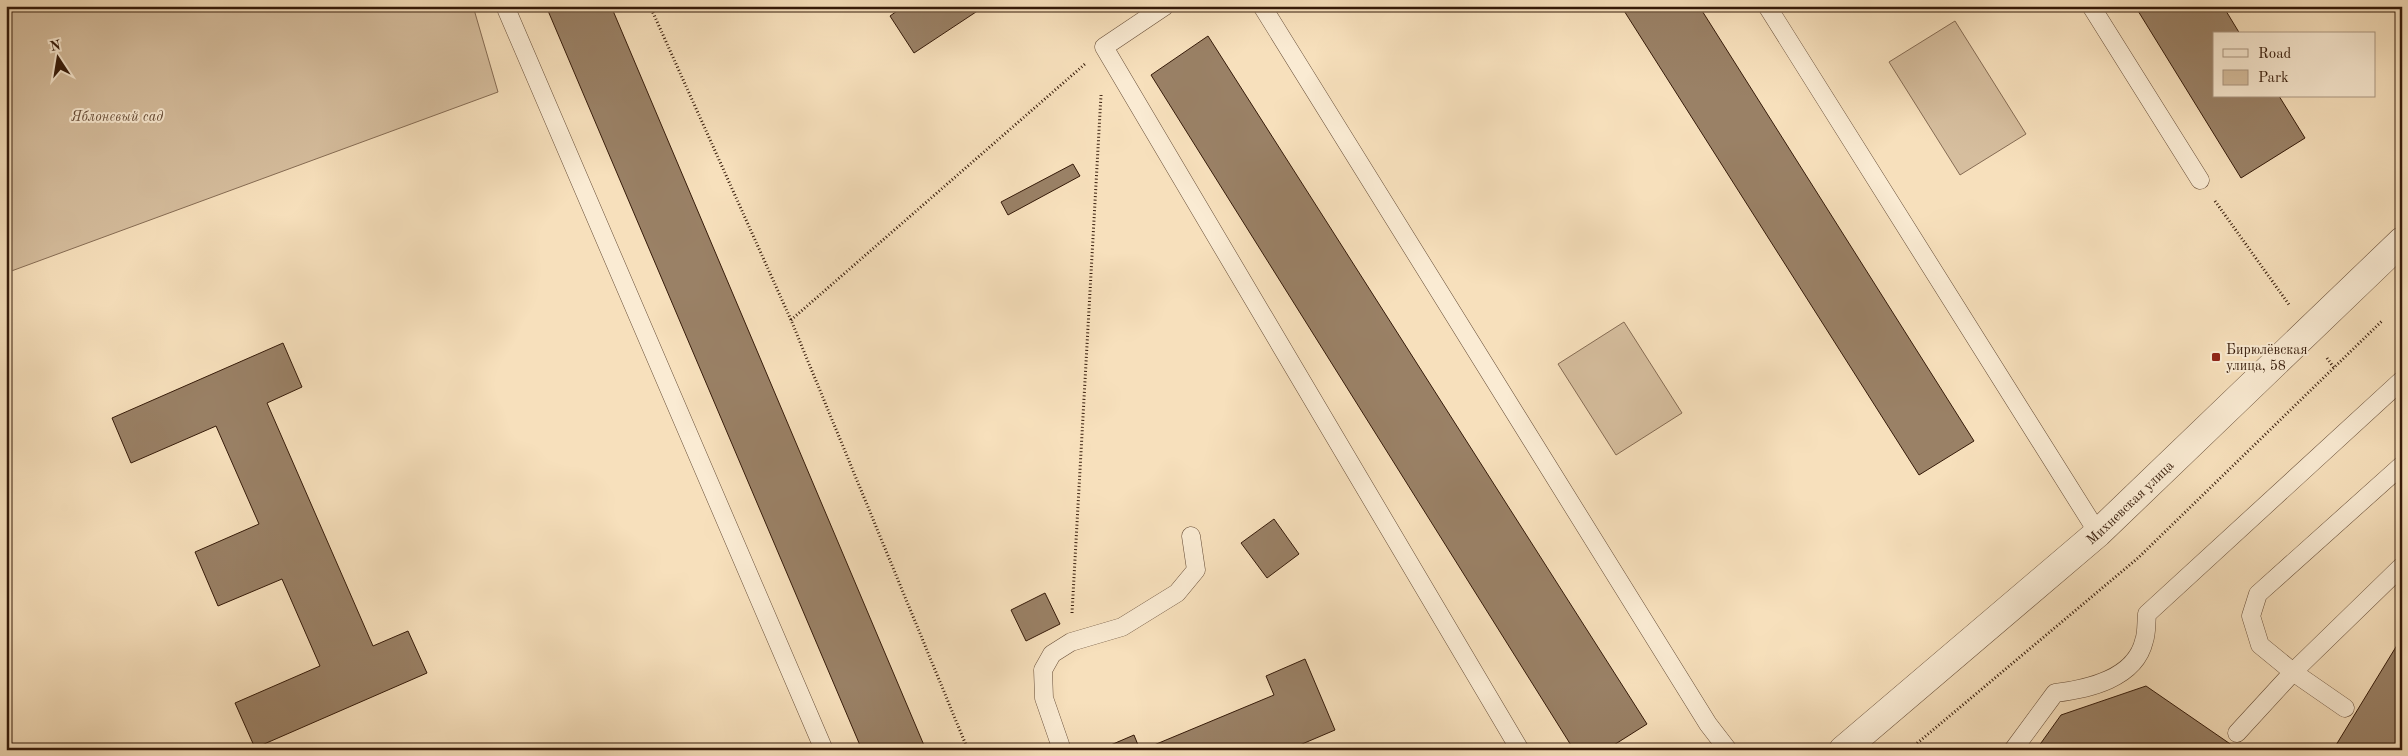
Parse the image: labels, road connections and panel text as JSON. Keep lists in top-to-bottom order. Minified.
{"streets":{"street":["Михневская улица"]},"parks":["Яблоневый сад"],"places":{"transit":["Бирюлёвская улица, 58"]},"legend":["Road","Park"],"north":"top"}
